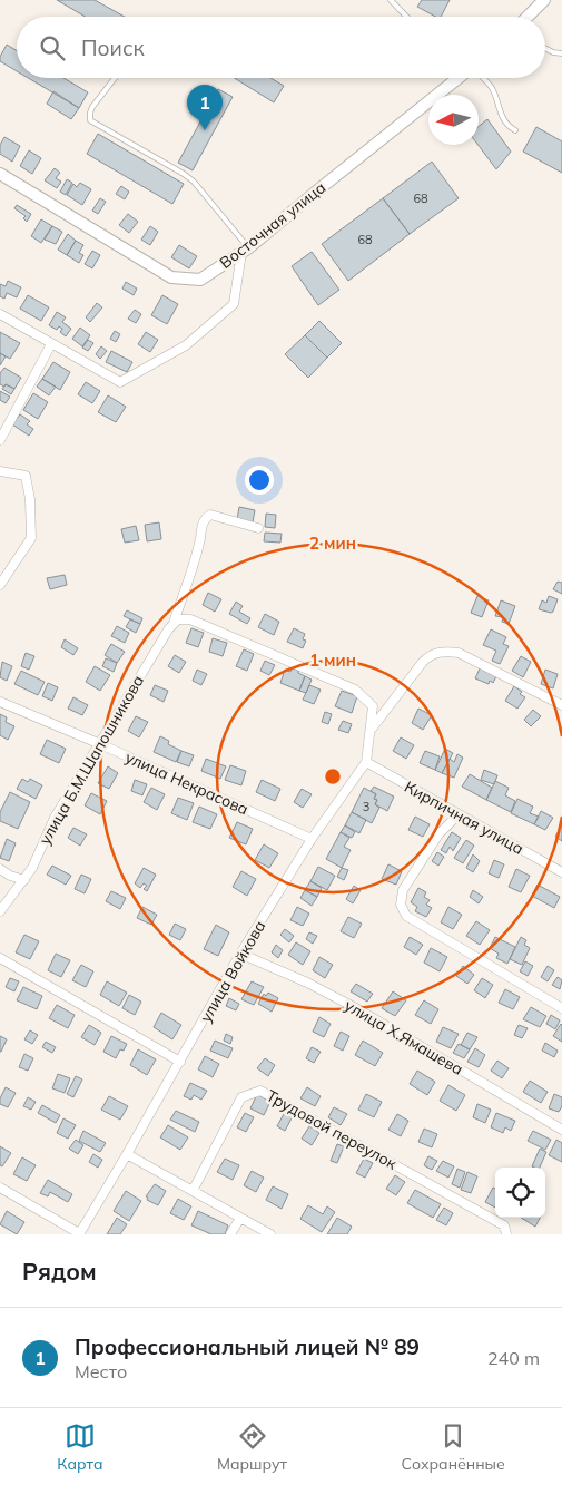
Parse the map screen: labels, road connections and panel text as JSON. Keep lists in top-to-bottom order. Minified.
{"streets":{"street":["Восточная улица","улица Б.М.Шапошникова","улица Некрасова","Кирпичная улица","улица Войкова","улица Х.Ямашева","Трудовой переулок"]},"crossings":[["улица Б.М.Шапошникова","улица Некрасова"],["улица Б.М.Шапошникова","улица Войкова"],["улица Некрасова","улица Войкова"],["Кирпичная улица","улица Войкова"],["улица Войкова","улица Х.Ямашева"]],"house_numbers":["68","68","3"],"north":"left","page":{"search":"Поиск","pins":"1","heading":"Рядом","list":[{"mark":"1","name":"Профессиональный лицей № 89","note":"Место","value":"240 m"}],"nav":["Карта","Маршрут","Сохранённые"]},"rings":["2 мин","1 мин"]}
